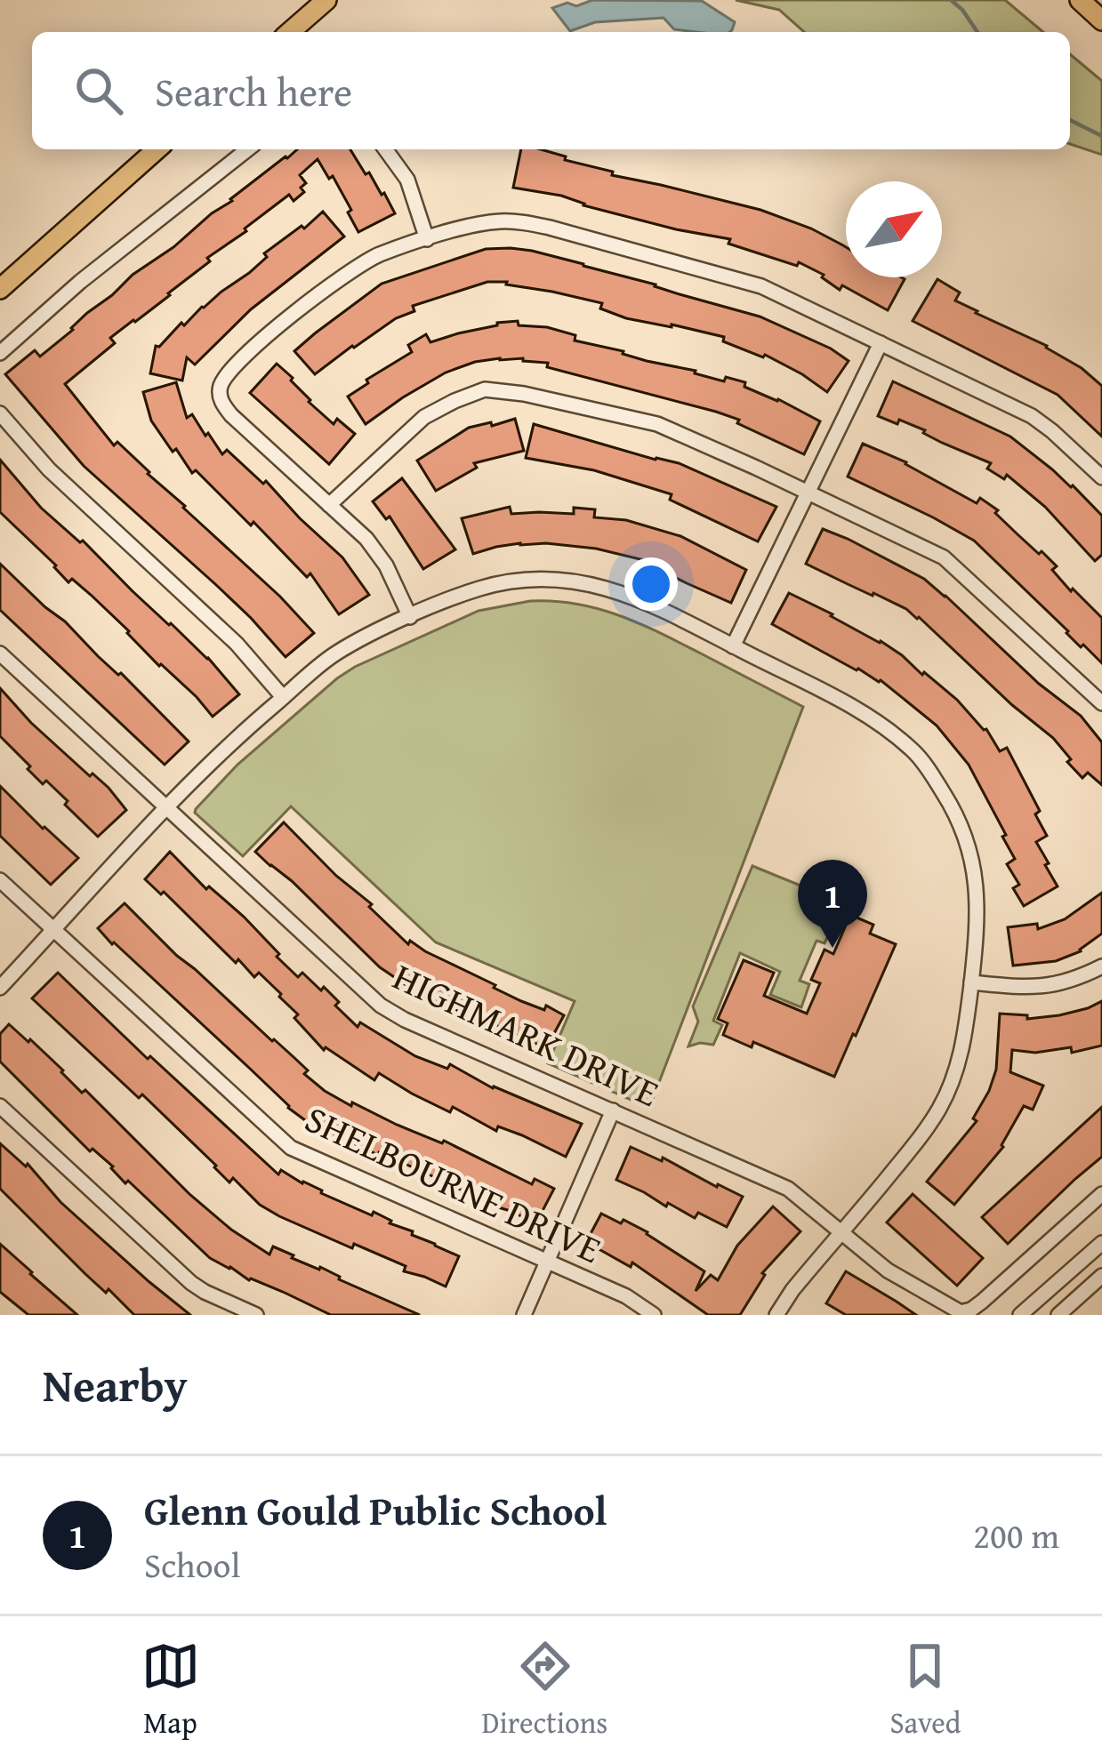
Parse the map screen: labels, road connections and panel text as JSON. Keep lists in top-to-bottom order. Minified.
{"streets":{"street":["HIGHMARK DRIVE","SHELBOURNE DRIVE"]},"north":"top right","page":{"search":"Search here","pins":"1","heading":"Nearby","list":[{"mark":"1","name":"Glenn Gould Public School","note":"School","value":"200 m"}],"nav":["Map","Directions","Saved"]}}
